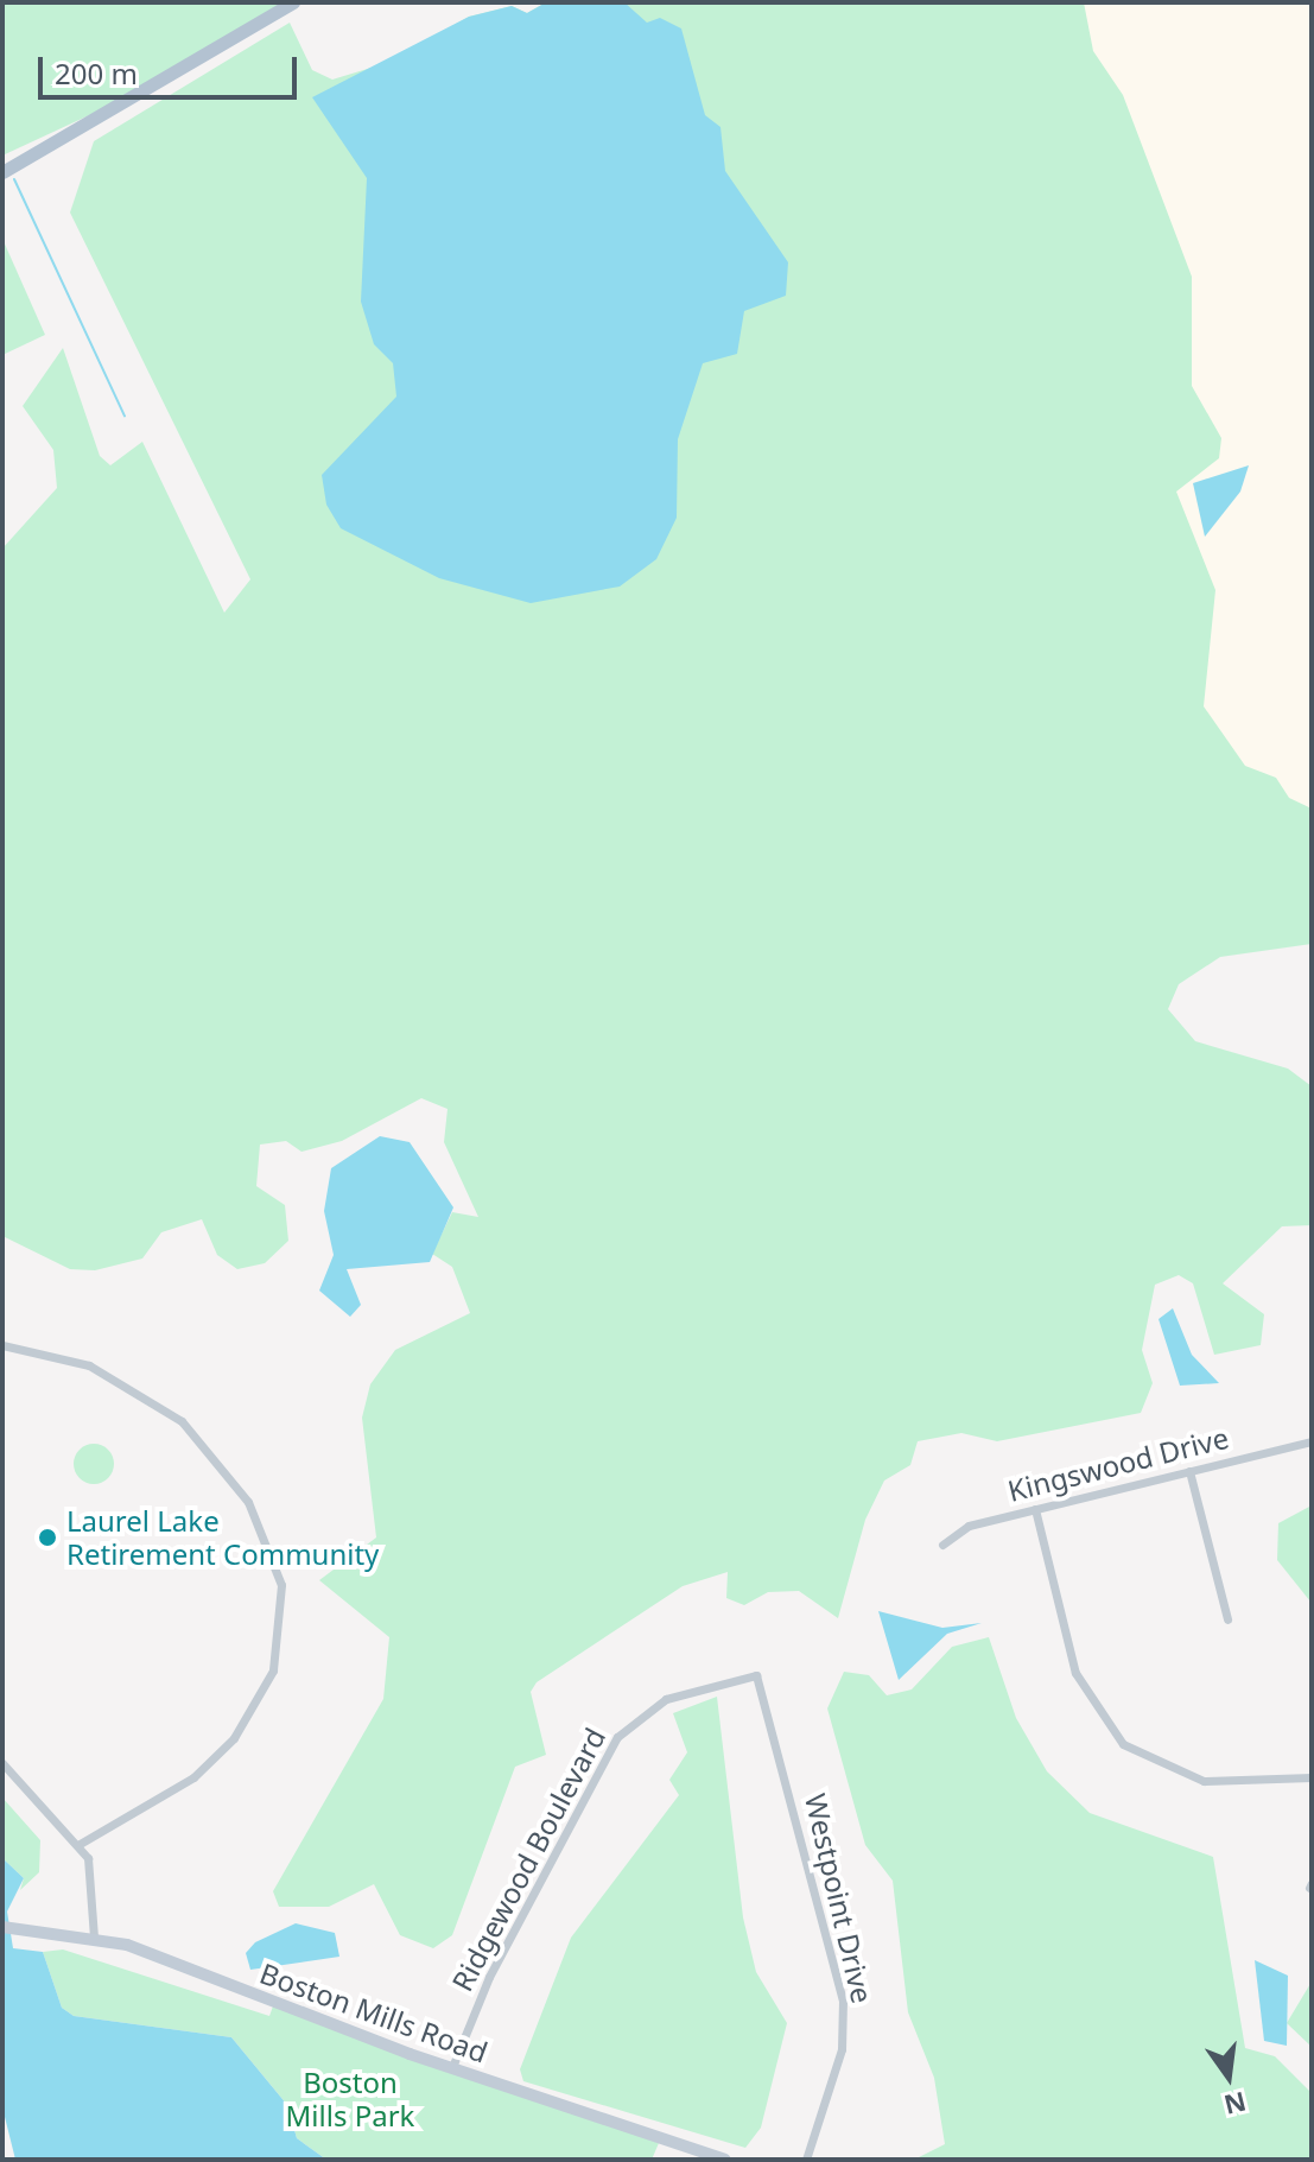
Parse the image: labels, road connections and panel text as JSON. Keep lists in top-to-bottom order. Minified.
{"streets":{"street":["Kingswood Drive","Ridgewood Boulevard","Westpoint Drive","Boston Mills Road"]},"crossings":[["Ridgewood Boulevard","Westpoint Drive"],["Ridgewood Boulevard","Boston Mills Road"]],"parks":["Boston Mills Park"],"places":["Laurel Lake Retirement Community"],"scale_bar":"200 m","north":"bottom"}
